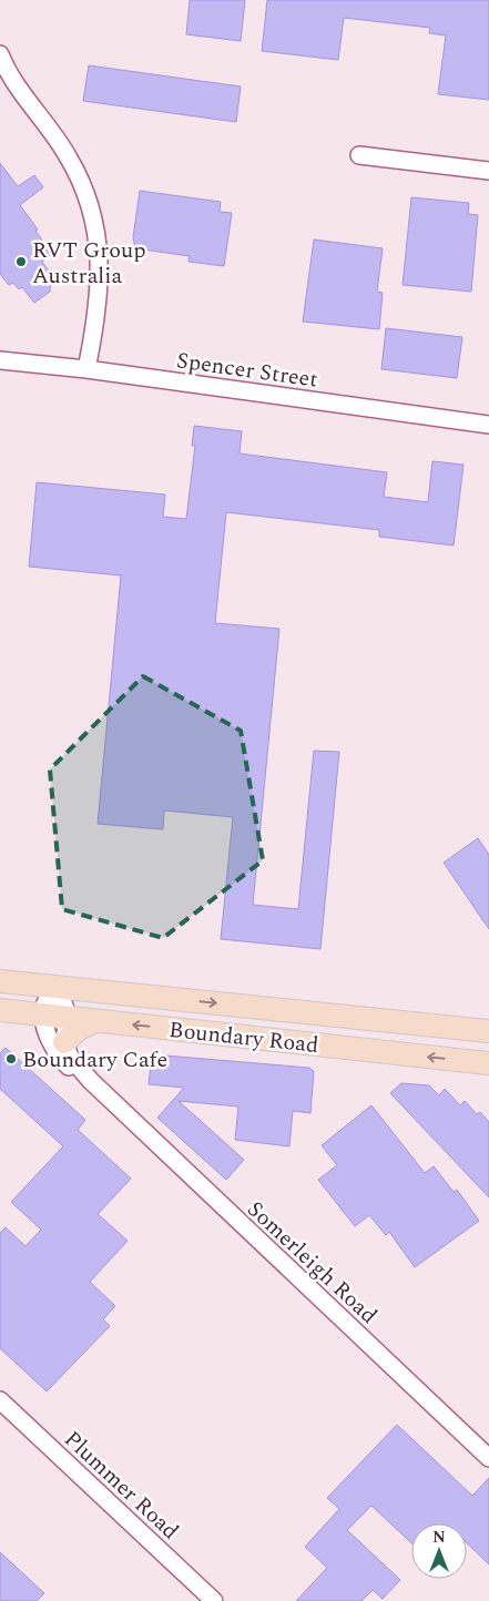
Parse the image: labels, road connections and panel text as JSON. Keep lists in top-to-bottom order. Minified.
{"streets":{"main road":["Boundary Road"],"street":["Spencer Street","Somerleigh Road","Plummer Road"]},"crossings":[["Boundary Road","Somerleigh Road"]],"places":["RVT Group Australia","Boundary Cafe"],"north":"top"}
